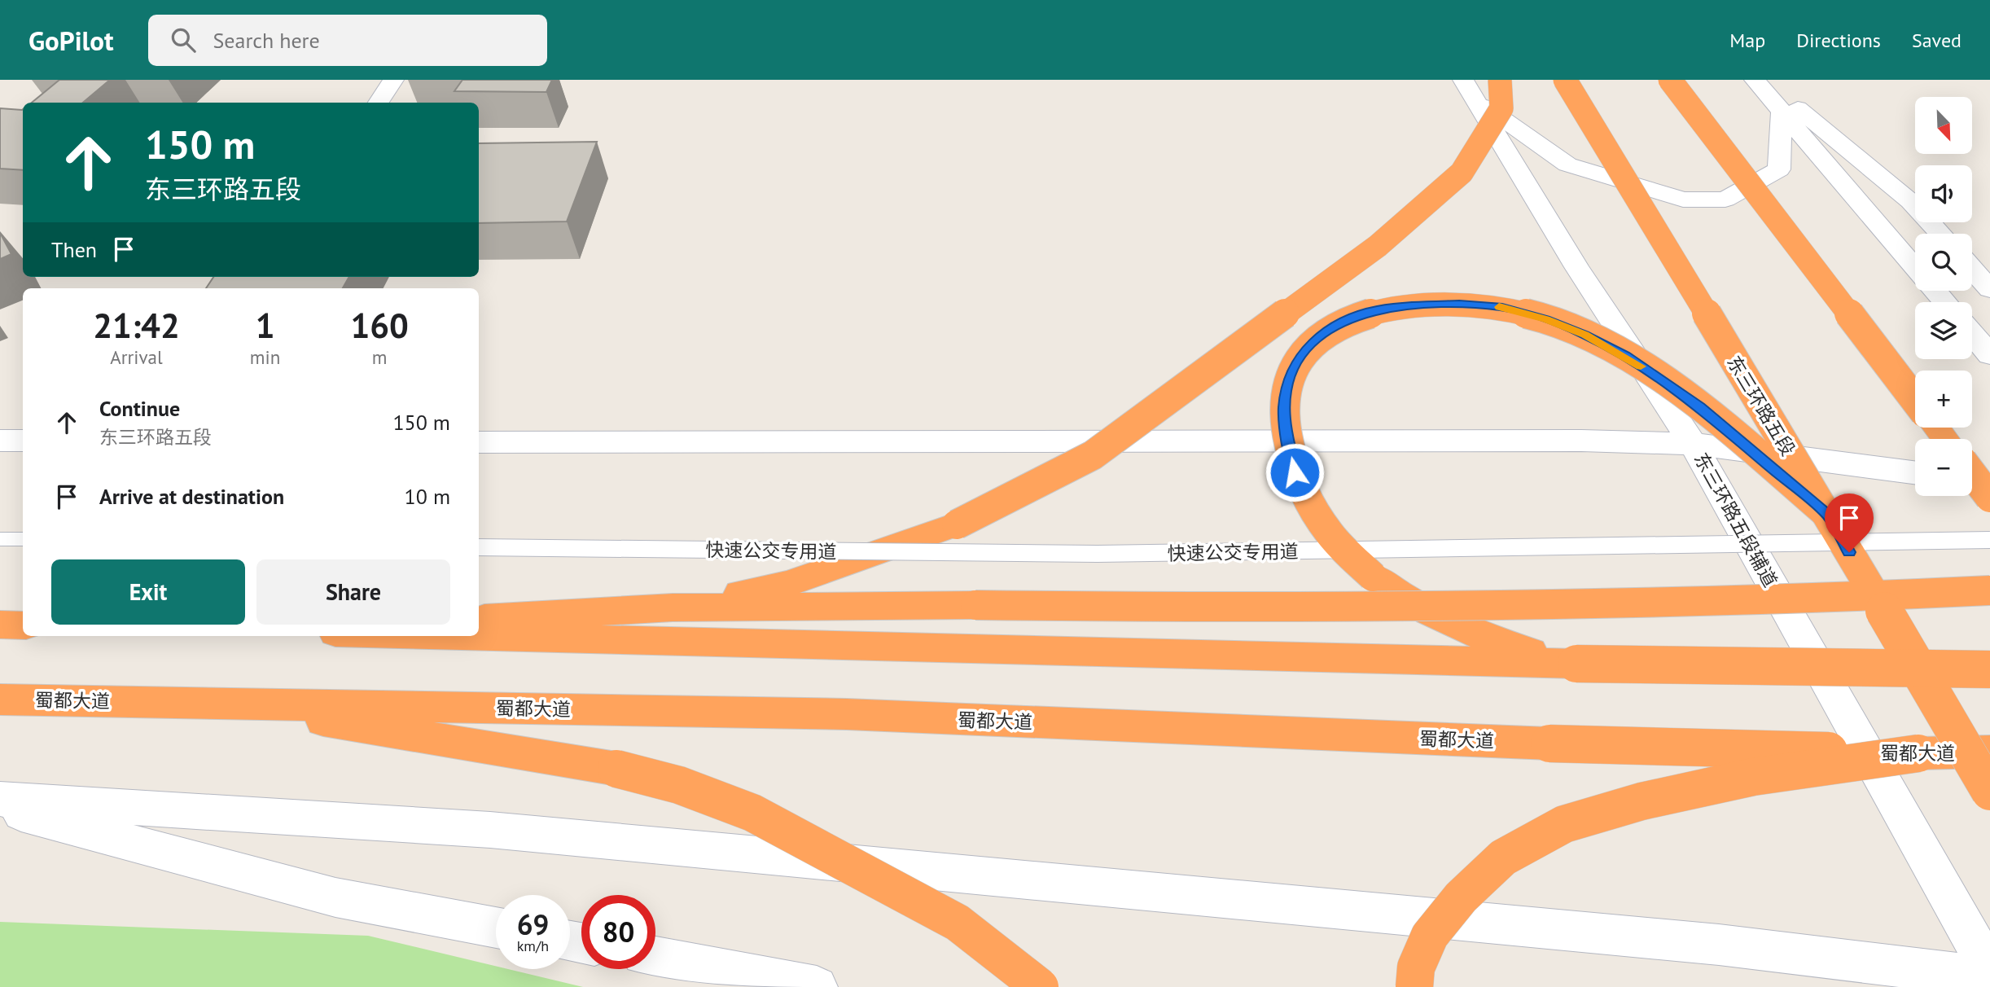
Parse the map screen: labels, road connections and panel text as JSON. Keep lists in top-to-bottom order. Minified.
{"streets":{"highway":["东三环路五段","蜀都大道"],"main road":["东三环路五段辅道"],"lane":["快速公交专用道"]},"north":"bottom right","page":{"header":"GoPilot","search":"Search here","nav":["Map","Directions","Saved"],"map_buttons":["+","−"],"turn":["150 m","东三环路五段"],"then":"Then","eta":["21:42","Arrival","1","min","160","m"],"list":[{"name":"Continue","note":"东三环路五段","value":"150 m"},{"name":"Arrive at destination","value":"10 m"}],"buttons":["Exit","Share"],"speed":"69 km/h","limit":"80"}}
